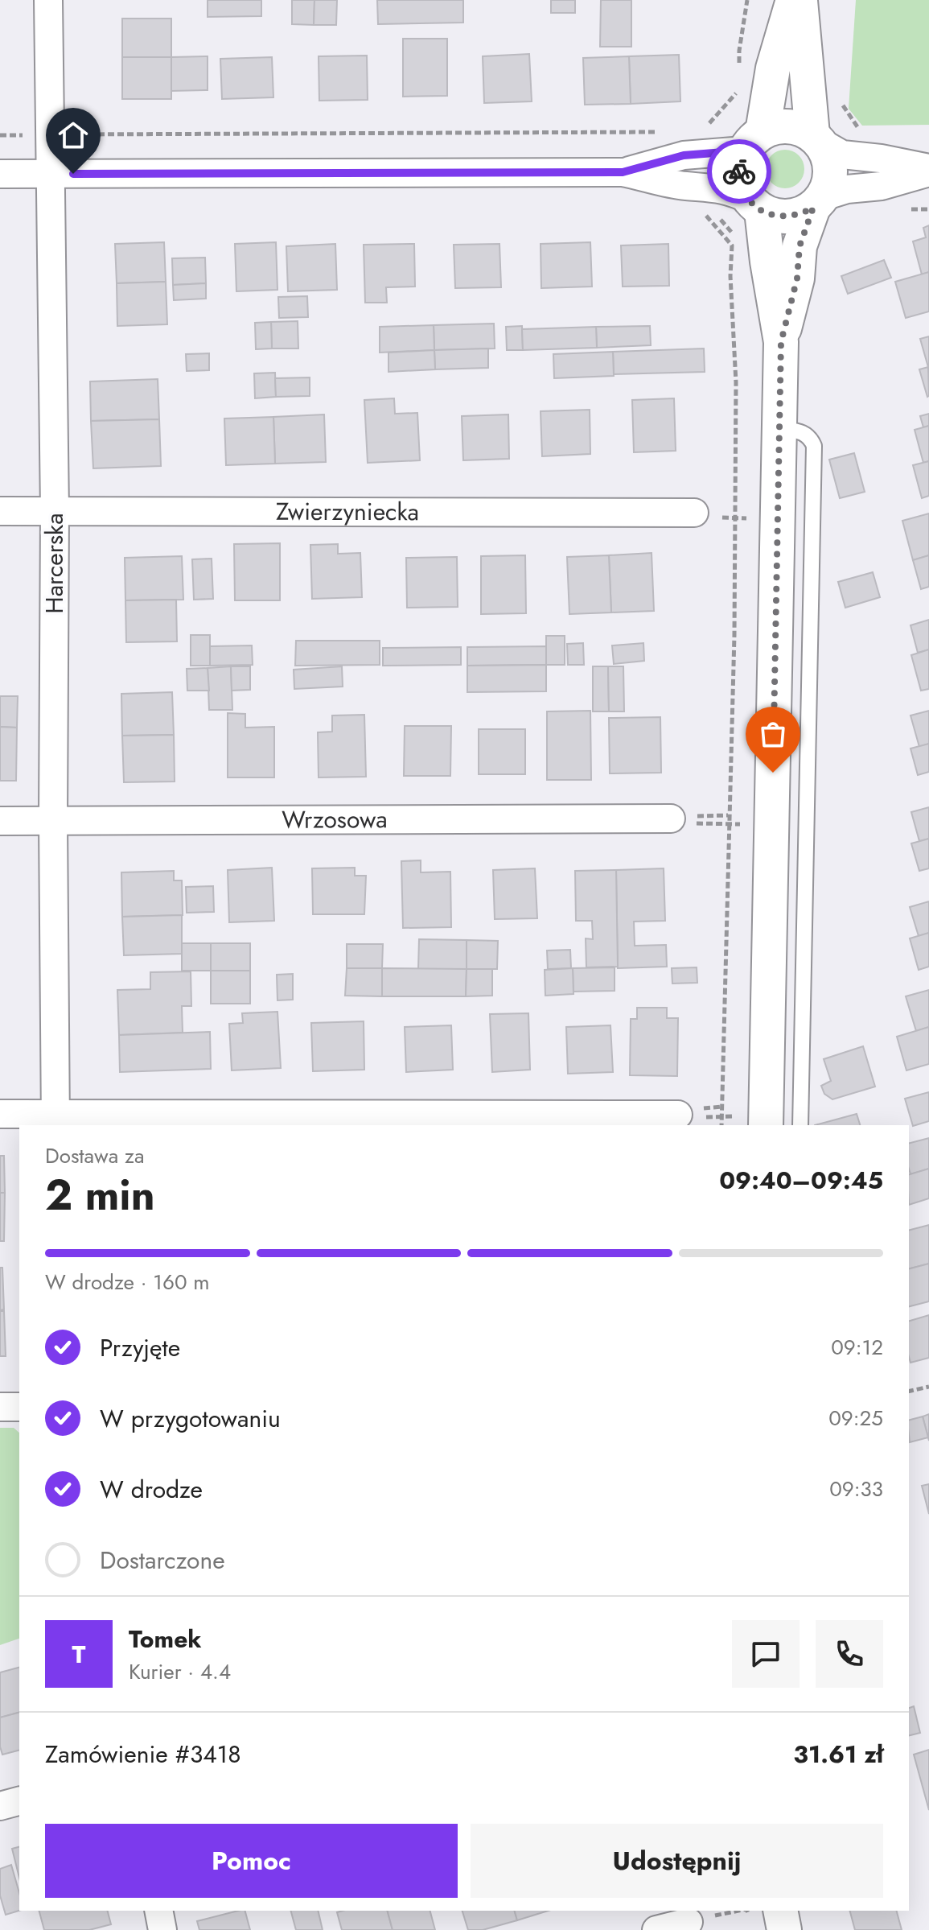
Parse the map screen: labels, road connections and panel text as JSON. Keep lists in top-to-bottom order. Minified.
{"streets":{"street":["Zwierzyniecka","Harcerska","Wrzosowa"]},"crossings":[["Zwierzyniecka","Harcerska"],["Harcerska","Wrzosowa"]],"page":{"heading":["2 min","Dostawa za","09:40–09:45"],"panel":["Tomek","Kurier · 4.4","Zamówienie #3418","31.61 zł"],"bar":"W drodze · 160 m","list":[["Przyjęte","09:12"],["W przygotowaniu","09:25"],["W drodze","09:33"],"Dostarczone"],"round":"T","buttons":["Pomoc","Udostępnij"]}}
